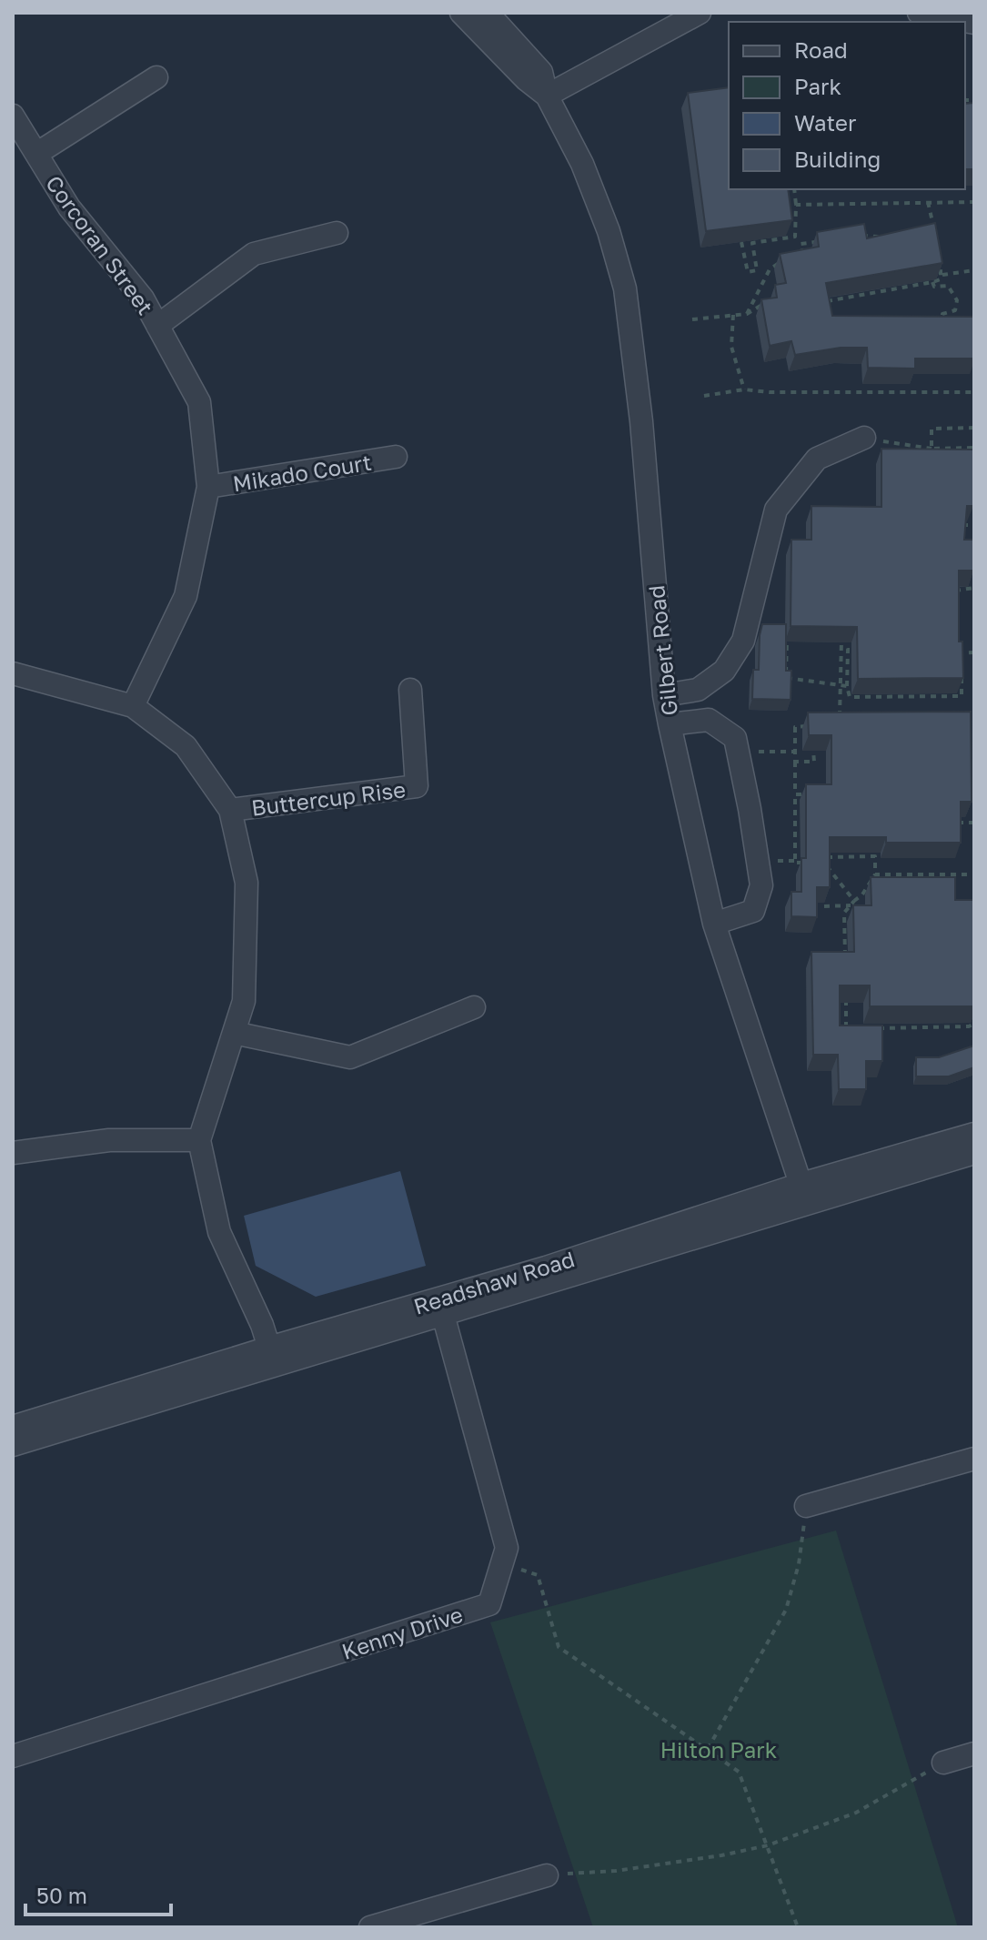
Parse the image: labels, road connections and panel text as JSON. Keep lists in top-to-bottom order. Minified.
{"streets":{"street":["Corcoran Street","Mikado Court","Gilbert Road","Buttercup Rise","Readshaw Road","Kenny Drive"]},"crossings":[["Corcoran Street","Mikado Court"],["Gilbert Road","Readshaw Road"],["Readshaw Road","Kenny Drive"]],"parks":["Hilton Park"],"legend":["Road","Park","Water","Building"],"scale_bar":"50 m"}
